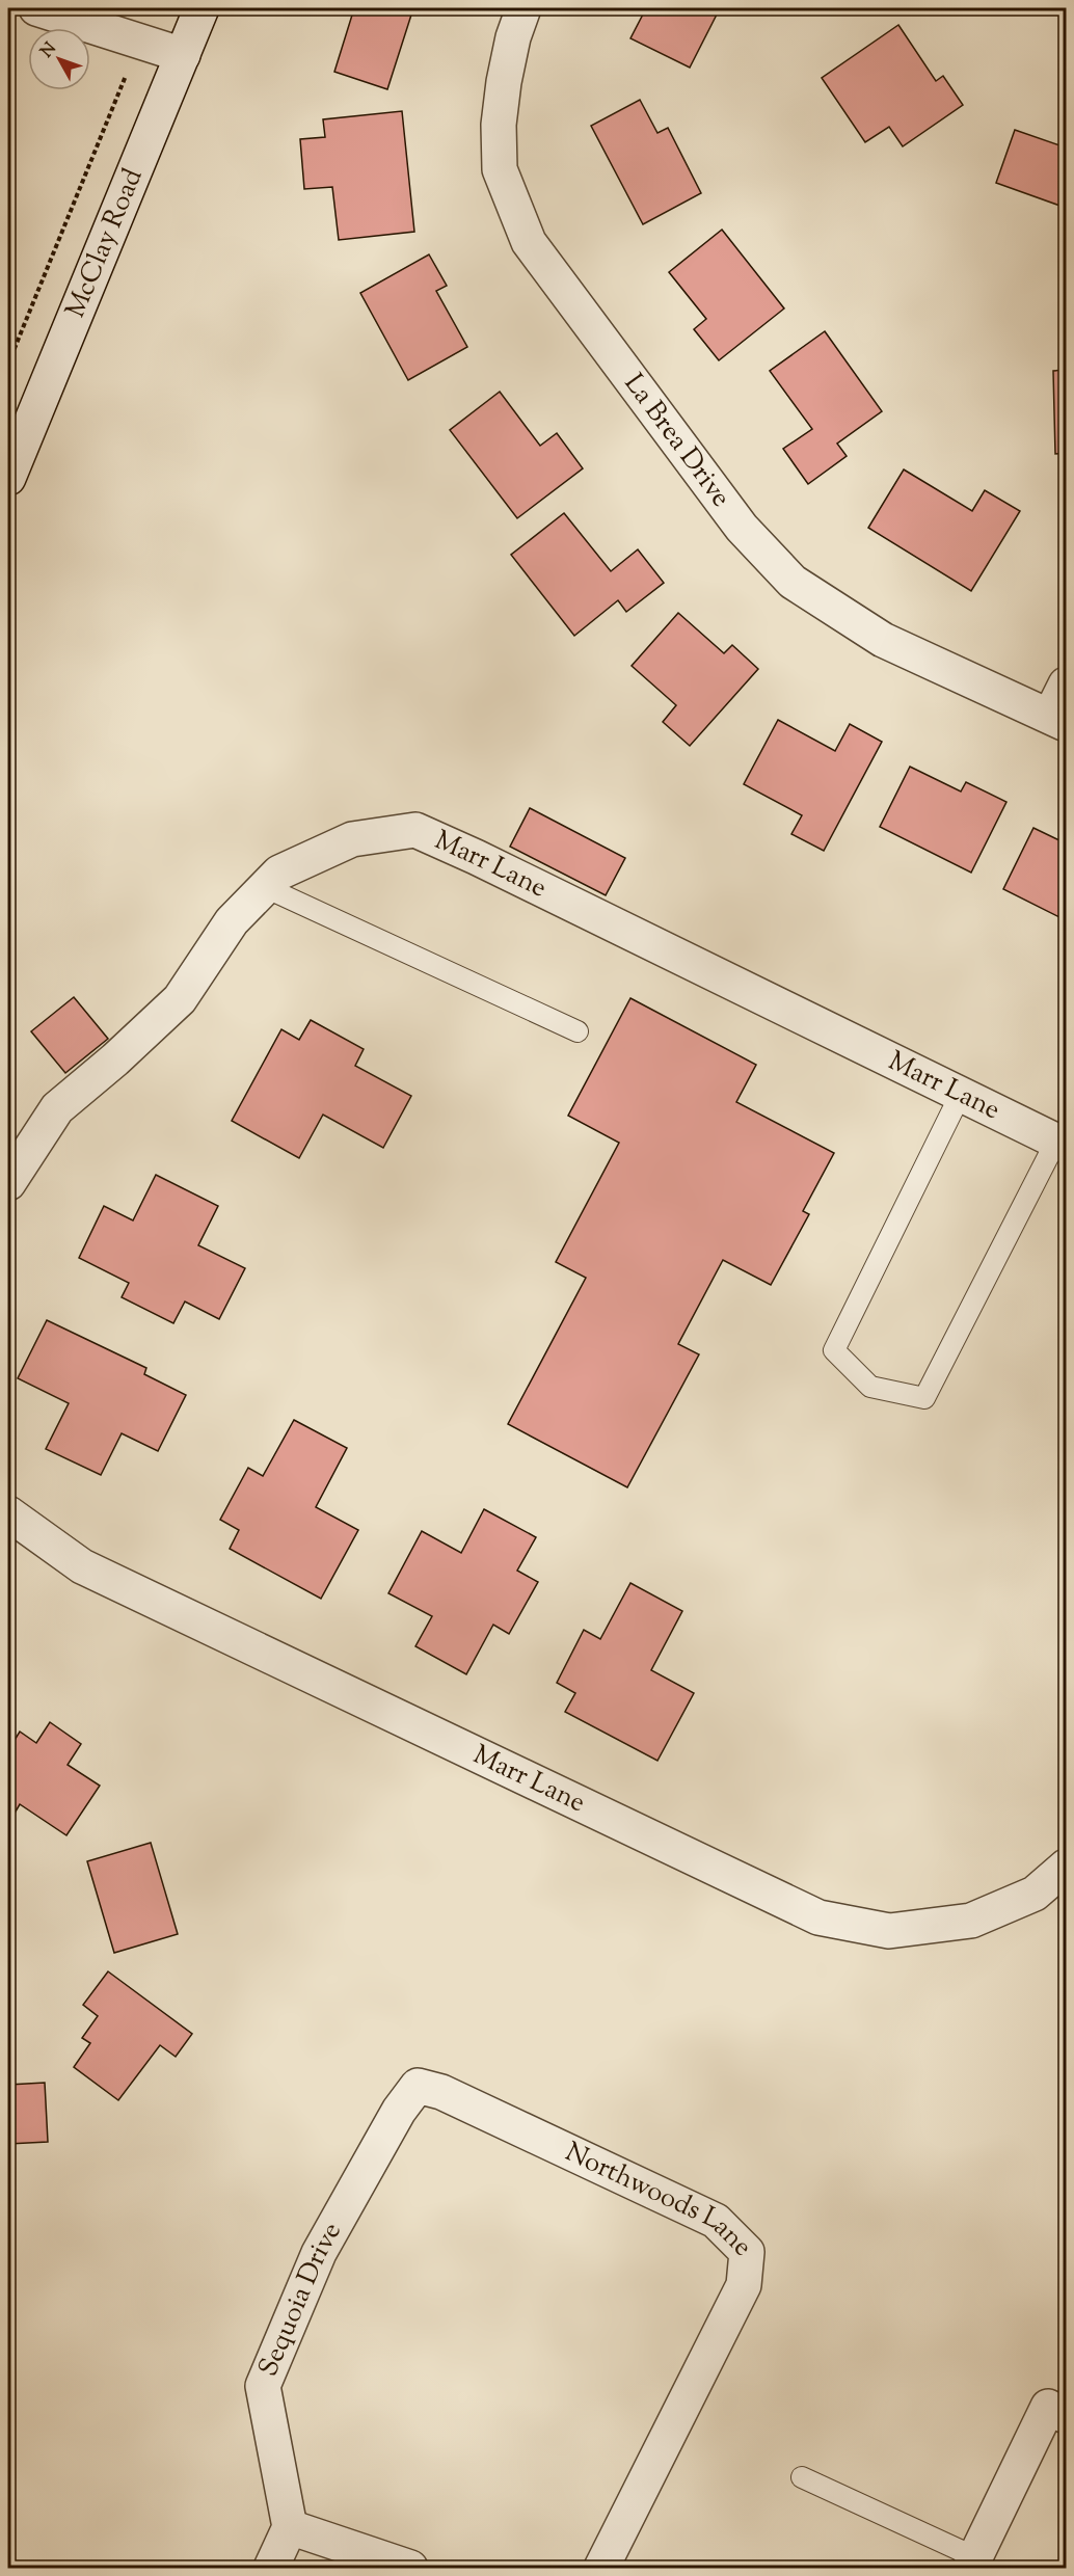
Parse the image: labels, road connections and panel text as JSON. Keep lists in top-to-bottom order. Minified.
{"streets":{"street":["McClay Road","La Brea Drive","Marr Lane","Northwoods Lane","Sequoia Drive"]},"crossings":[["Northwoods Lane","Sequoia Drive"]],"north":"top left"}
